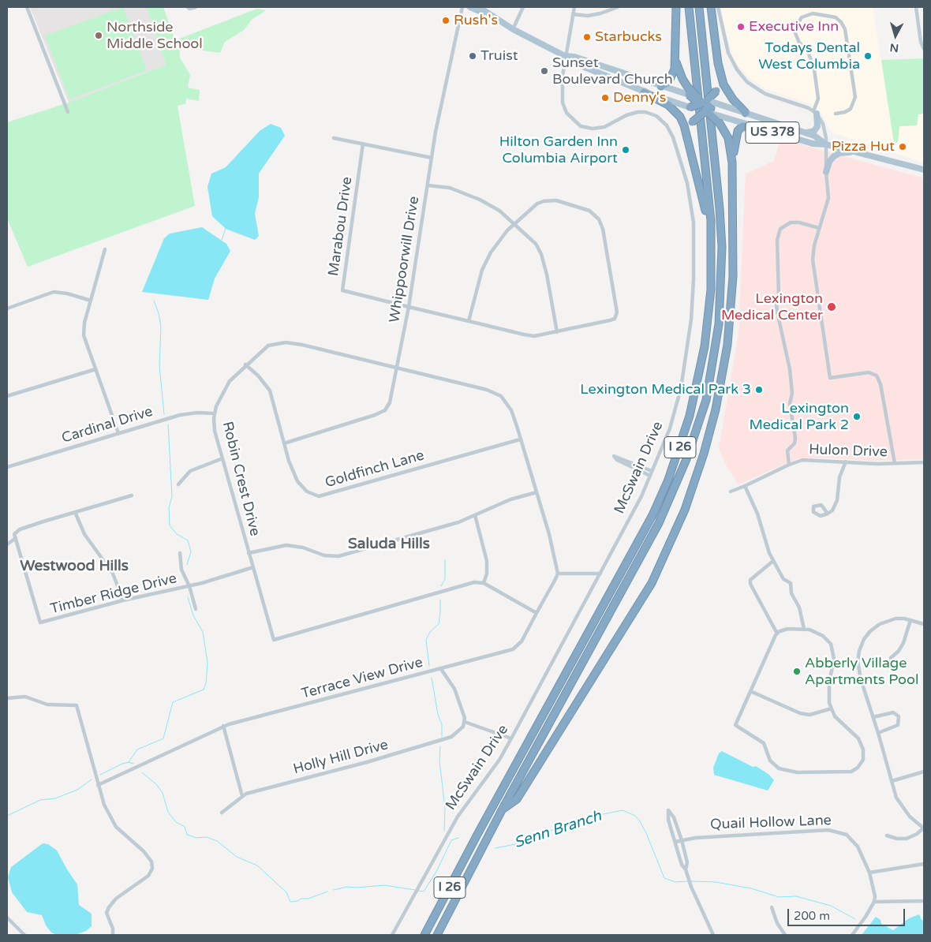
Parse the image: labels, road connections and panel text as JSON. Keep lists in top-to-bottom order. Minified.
{"streets":{"highway":["I 26"],"main road":["US 378"],"street":["Marabou Drive","Whippoorwill Drive","Cardinal Drive","Hulon Drive","McSwain Drive","Goldfinch Lane","Robin Crest Drive","Timber Ridge Drive","Terrace View Drive","Holly Hill Drive","Quail Hollow Lane"]},"crossings":[["Marabou Drive","Whippoorwill Drive"],["Whippoorwill Drive","Goldfinch Lane"],["Whippoorwill Drive","Robin Crest Drive"],["Cardinal Drive","Robin Crest Drive"],["Goldfinch Lane","Robin Crest Drive"],["Robin Crest Drive","Timber Ridge Drive"],["Robin Crest Drive","Terrace View Drive"]],"districts":["Saluda Hills","Westwood Hills"],"water":["Senn Branch"],"places":["Rush's","Executive Inn","Northside Middle School","Starbucks","Truist","Todays Dental West Columbia","Sunset Boulevard Church","Denny's","Pizza Hut","Hilton Garden Inn Columbia Airport","Lexington Medical Center","Lexington Medical Park 3","Lexington Medical Park 2","Abberly Village Apartments Pool"],"scale_bar":"200 m","north":"bottom"}
